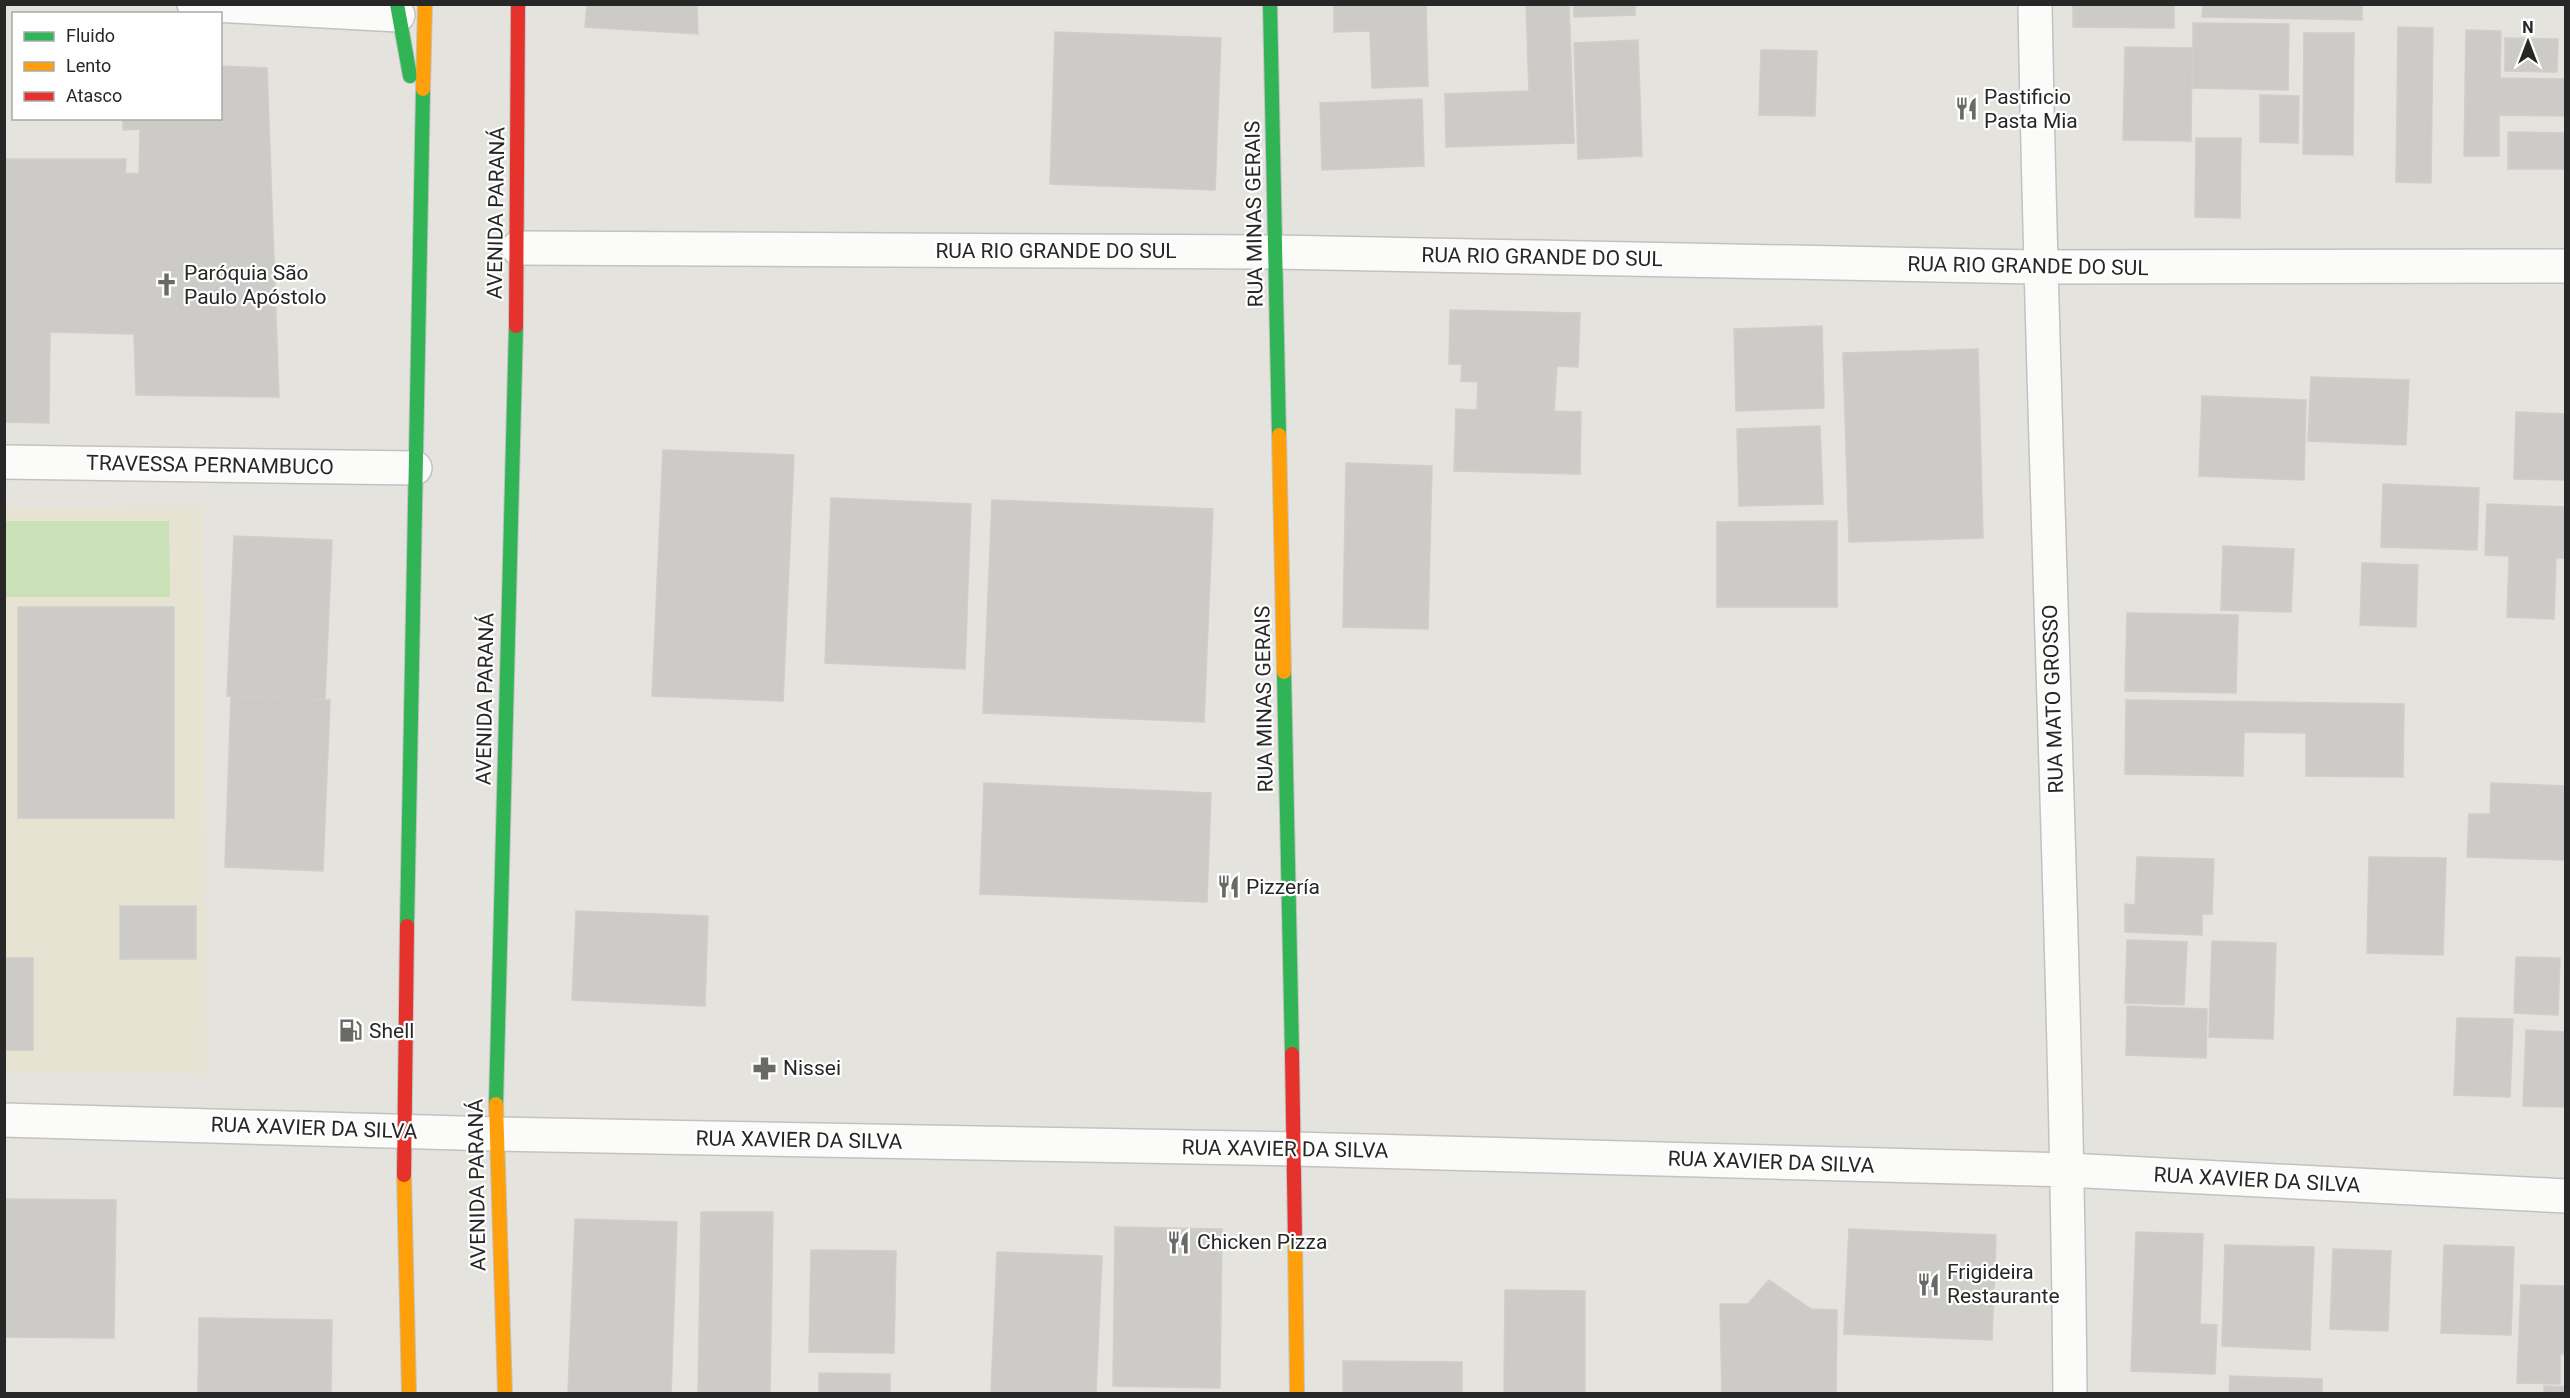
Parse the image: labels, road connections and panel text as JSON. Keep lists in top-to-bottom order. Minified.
{"streets":{"main road":["AVENIDA PARANÁ","RUA MINAS GERAIS"],"street":["RUA RIO GRANDE DO SUL","TRAVESSA PERNAMBUCO","RUA MATO GROSSO","RUA XAVIER DA SILVA"]},"crossings":[["AVENIDA PARANÁ","RUA RIO GRANDE DO SUL"],["AVENIDA PARANÁ","RUA XAVIER DA SILVA"],["RUA MINAS GERAIS","RUA RIO GRANDE DO SUL"],["RUA MINAS GERAIS","RUA XAVIER DA SILVA"],["RUA RIO GRANDE DO SUL","RUA MATO GROSSO"],["RUA MATO GROSSO","RUA XAVIER DA SILVA"]],"places":{"restaurant":["Pastificio Pasta Mia","Pizzería","Chicken Pizza","Frigideira Restaurante"],"church":["Paróquia São Paulo Apóstolo"],"fuel station":["Shell"],"pharmacy":["Nissei"]},"legend":["Fluido","Lento","Atasco"],"north":"top"}
